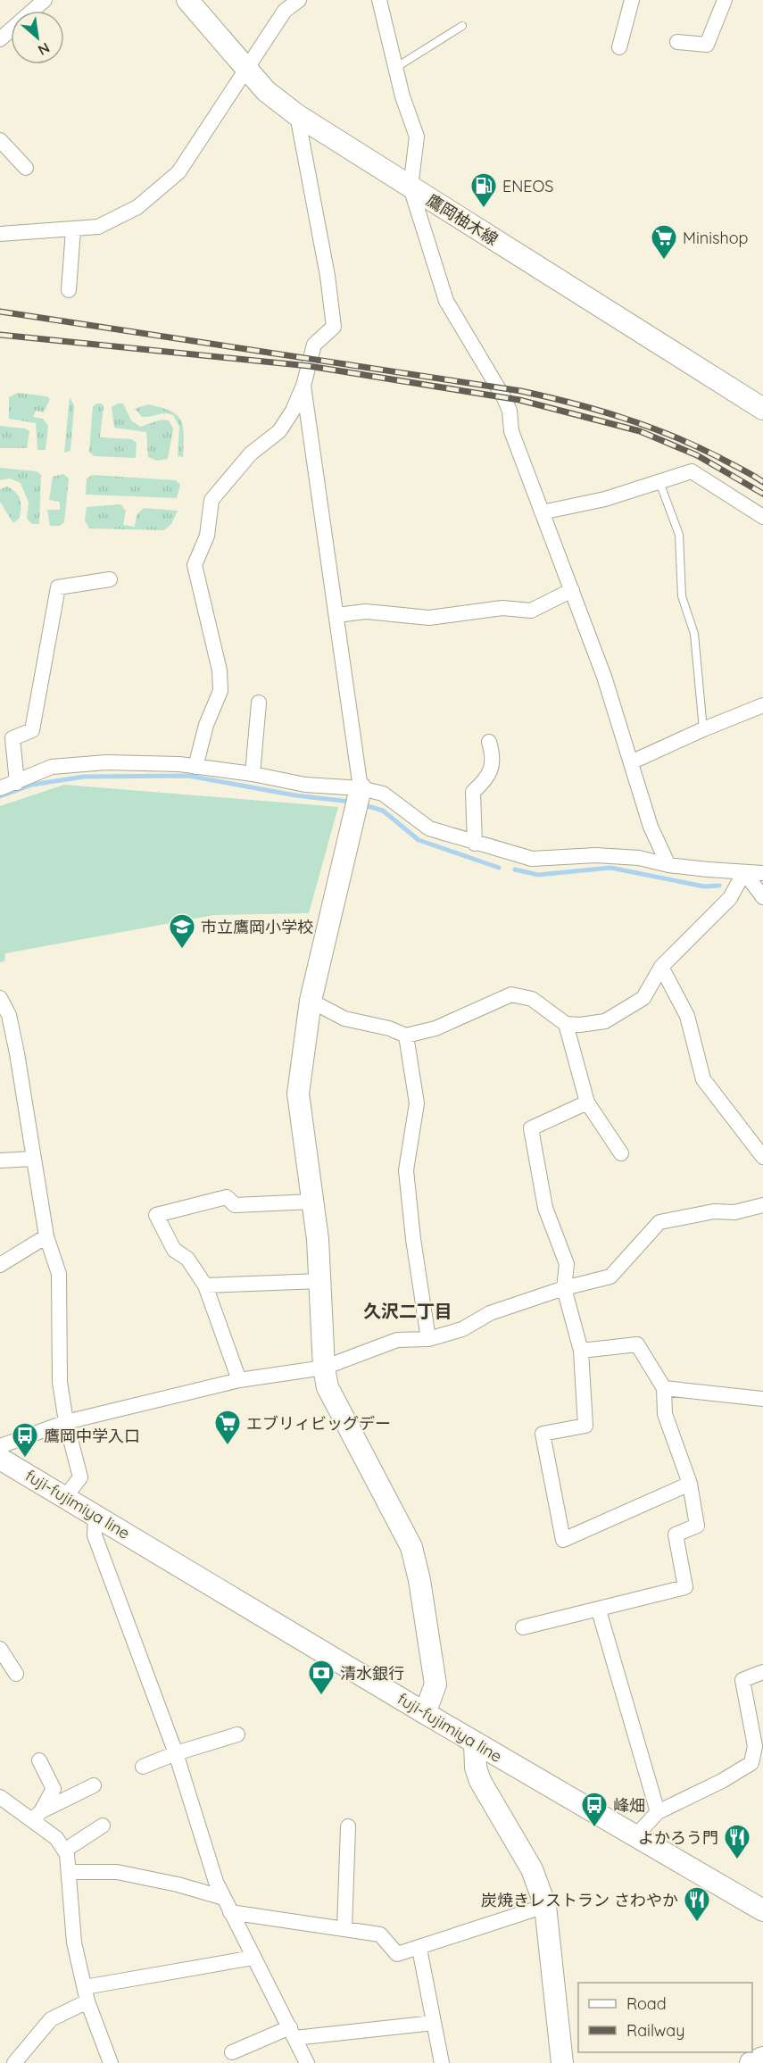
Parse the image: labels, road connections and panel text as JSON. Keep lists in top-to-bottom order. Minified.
{"streets":{"main road":["鷹岡柚木線","fuji-fujimiya line"]},"districts":["久沢二丁目"],"places":{"fuel station":["ENEOS"],"supermarket":["Minishop","エブリィビッグデー"],"school or university":["市立鷹岡小学校"],"bus stop":["鷹岡中学入口","峰畑"],"bank":["清水銀行"],"restaurant":["よかろう門","炭焼きレストラン さわやか"]},"legend":["Road","Railway"],"north":"bottom right"}
